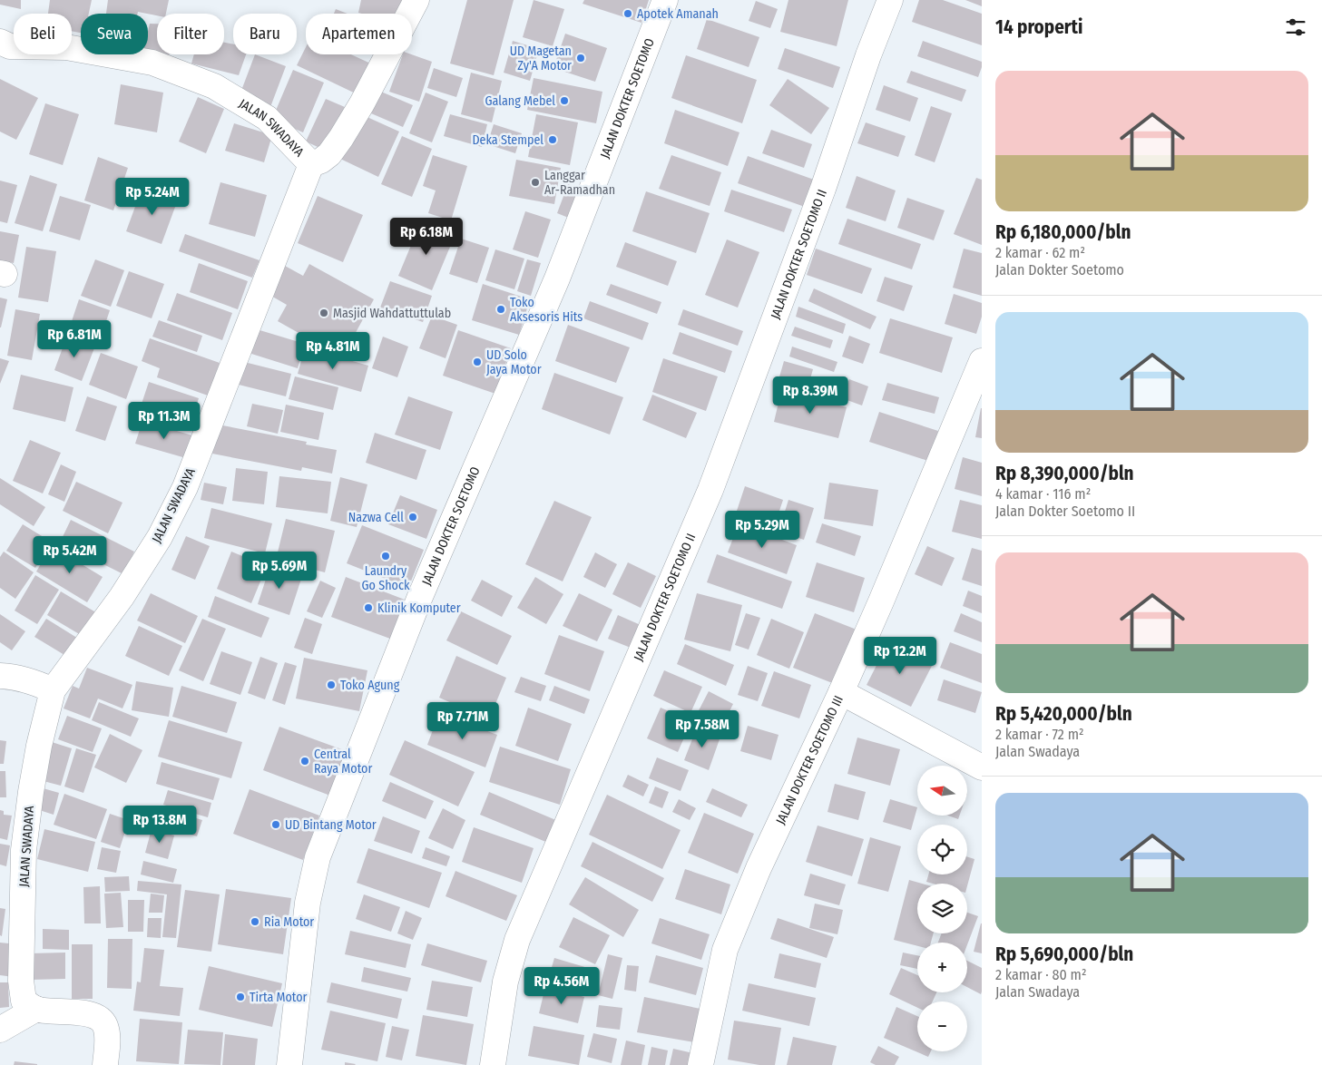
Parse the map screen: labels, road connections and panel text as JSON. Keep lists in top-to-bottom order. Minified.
{"streets":{"street":["JALAN DOKTER SOETOMO","JALAN SWADAYA","JALAN DOKTER SOETOMO II","JALAN DOKTER SOETOMO III"]},"places":["Apotek Amanah","UD Magetan Zy'A Motor","Galang Mebel","Deka Stempel","Langgar Ar-Ramadhan","Toko Aksesoris Hits","Masjid Wahdattuttulab","UD Solo Jaya Motor","Nazwa Cell","Laundry Go Shock","Klinik Komputer","Toko Agung","Central Raya Motor","UD Bintang Motor","Ria Motor","Tirta Motor"],"north":"left","page":{"heading":"14 properti","chip":["Beli","Sewa","Filter","Baru","Apartemen"],"list":[{"name":"Rp 6,180,000/bln","note":"2 kamar · 62 m² · Jalan Dokter Soetomo"},{"name":"Rp 8,390,000/bln","note":"4 kamar · 116 m² · Jalan Dokter Soetomo II"},{"name":"Rp 5,420,000/bln","note":"2 kamar · 72 m² · Jalan Swadaya"},{"name":"Rp 5,690,000/bln","note":"2 kamar · 80 m² · Jalan Swadaya"}],"price":["Rp 5.24M","Rp 6.18M","Rp 6.81M","Rp 4.81M","Rp 8.39M","Rp 11.3M","Rp 5.29M","Rp 5.42M","Rp 5.69M","Rp 12.2M","Rp 7.71M","Rp 7.58M","Rp 13.8M","Rp 4.56M"],"map_buttons":["+","−"]}}
